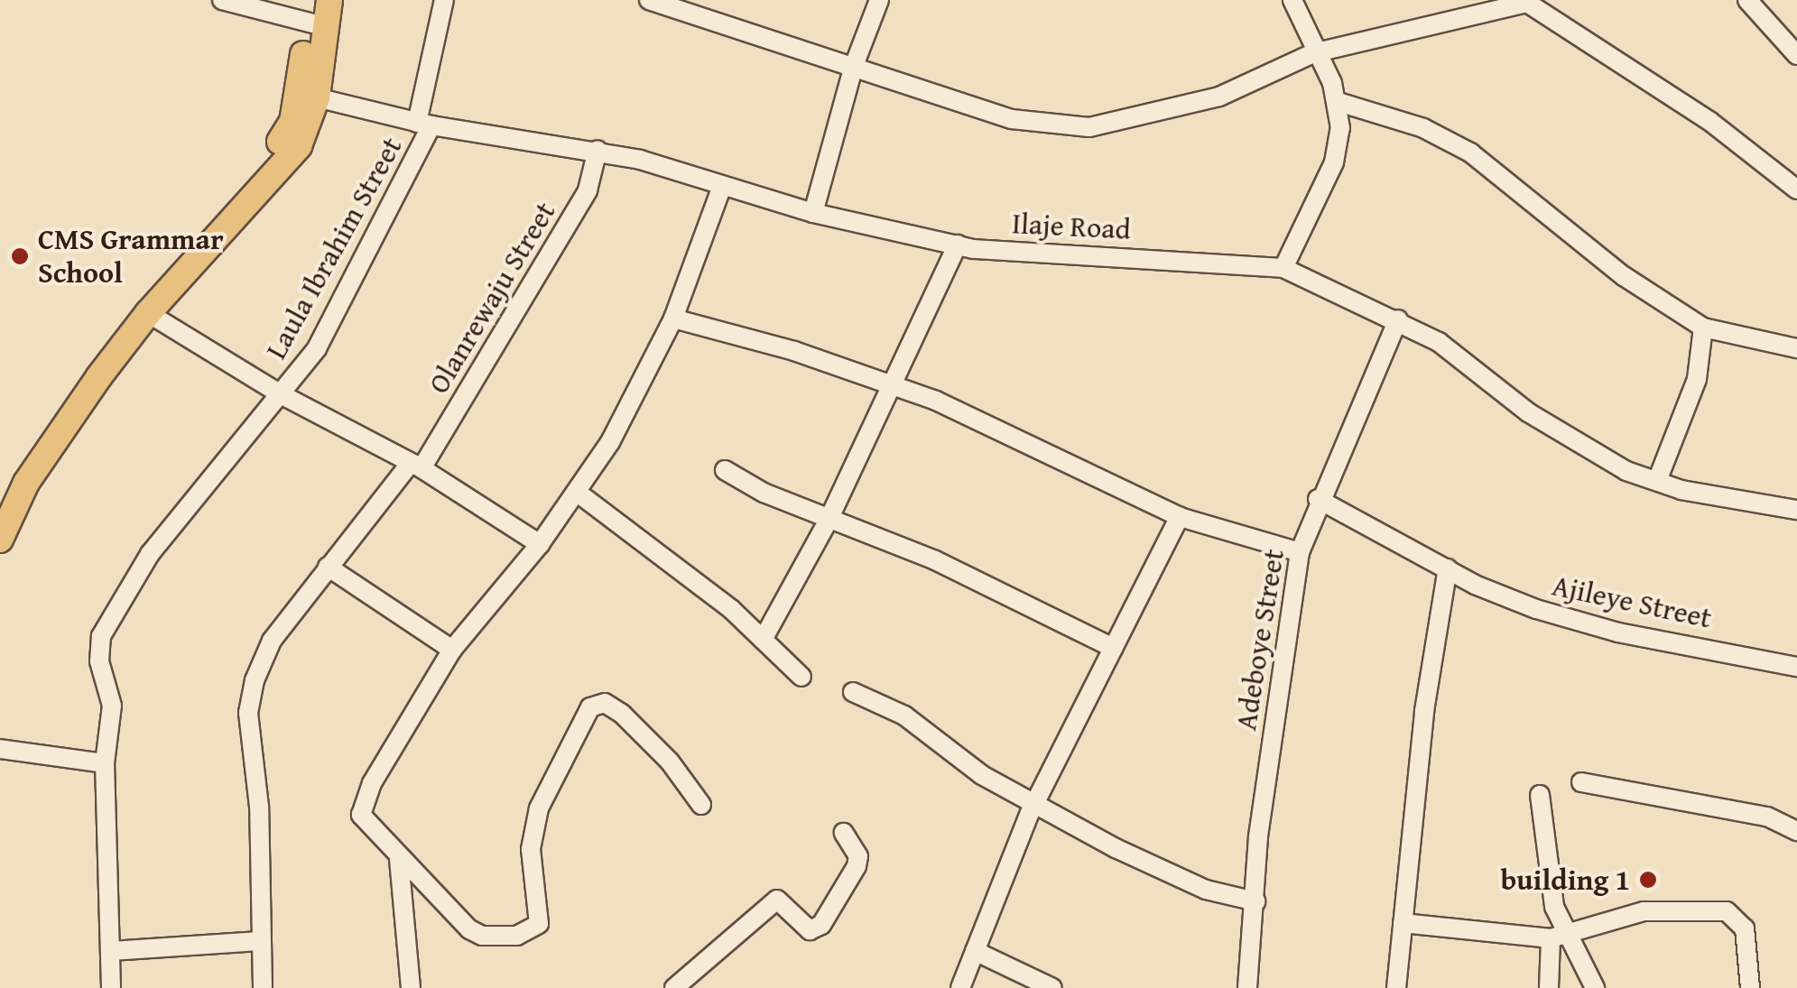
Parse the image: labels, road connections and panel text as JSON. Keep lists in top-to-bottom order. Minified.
{"streets":{"street":["Ilaje Road","Laula Ibrahim Street","Olanrewaju Street","Ajileye Street","Adeboye Street"]},"crossings":[["Ilaje Road","Laula Ibrahim Street"],["Ilaje Road","Olanrewaju Street"],["Ilaje Road","Adeboye Street"],["Ajileye Street","Adeboye Street"]],"places":["CMS Grammar School","building 1"]}
